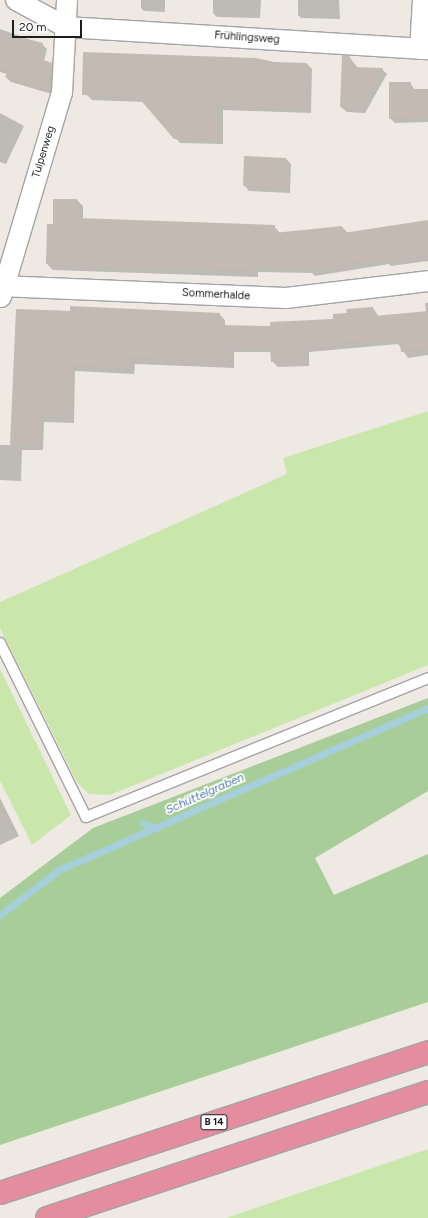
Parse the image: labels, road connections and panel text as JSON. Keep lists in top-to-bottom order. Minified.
{"streets":{"highway":["B 14"],"street":["Frühlingsweg","Tulpenweg","Sommerhalde"]},"crossings":[["Frühlingsweg","Tulpenweg"],["Tulpenweg","Sommerhalde"]],"water":["Schüttelgraben"],"scale_bar":"20 m"}
